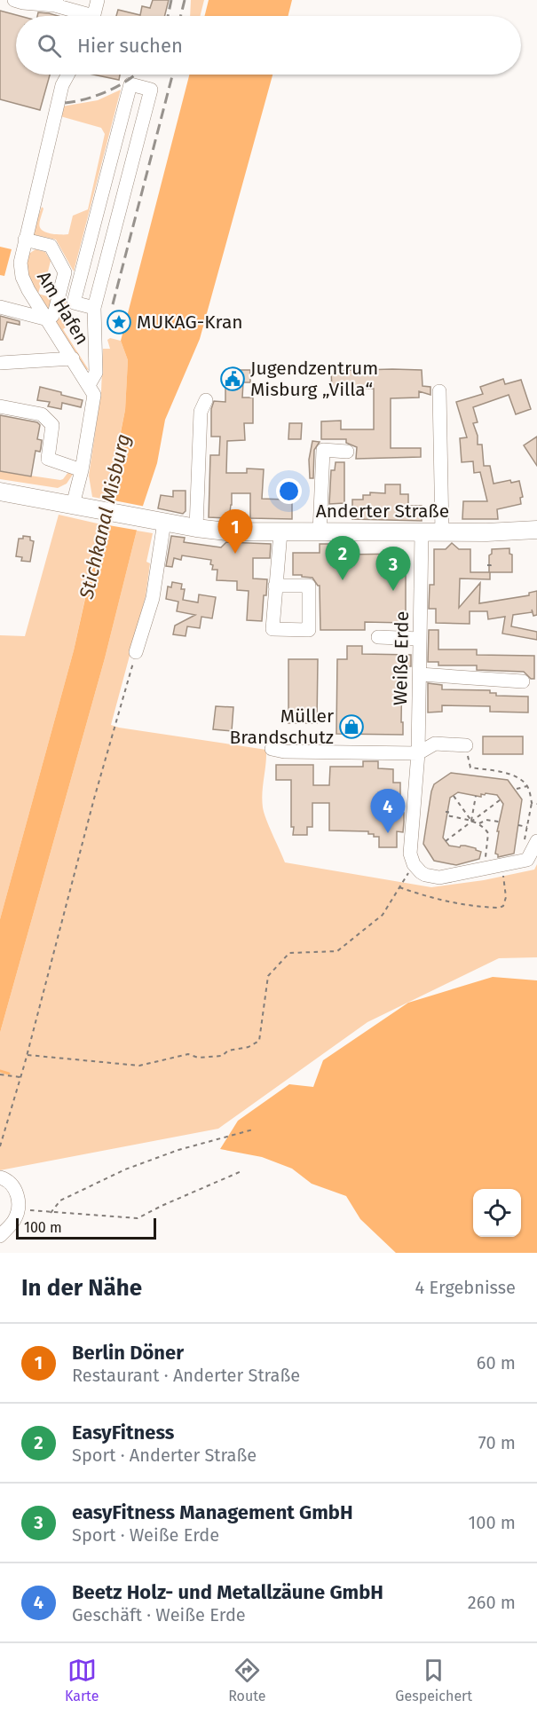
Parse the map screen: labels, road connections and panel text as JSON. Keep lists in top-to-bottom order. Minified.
{"streets":{"main road":["Anderter Straße"],"street":["Am Hafen","Weiße Erde"]},"crossings":[["Am Hafen","Anderter Straße"],["Anderter Straße","Weiße Erde"]],"water":["Stichkanal Misburg"],"places":{"place":["MUKAG-Kran"],"public building":["Jugendzentrum Misburg „Villa“"],"shop":["Müller Brandschutz"]},"scale_bar":"100 m","page":{"search":"Hier suchen","pins":["1","2","3","4"],"scale":"100 m","heading":["In der Nähe","4 Ergebnisse"],"list":[{"mark":"1","name":"Berlin Döner","note":"Restaurant · Anderter Straße","value":"60 m"},{"mark":"2","name":"EasyFitness","note":"Sport · Anderter Straße","value":"70 m"},{"mark":"3","name":"easyFitness Management GmbH","note":"Sport · Weiße Erde","value":"100 m"},{"mark":"4","name":"Beetz Holz- und Metallzäune GmbH","note":"Geschäft · Weiße Erde","value":"260 m"}],"nav":["Karte","Route","Gespeichert"]}}
